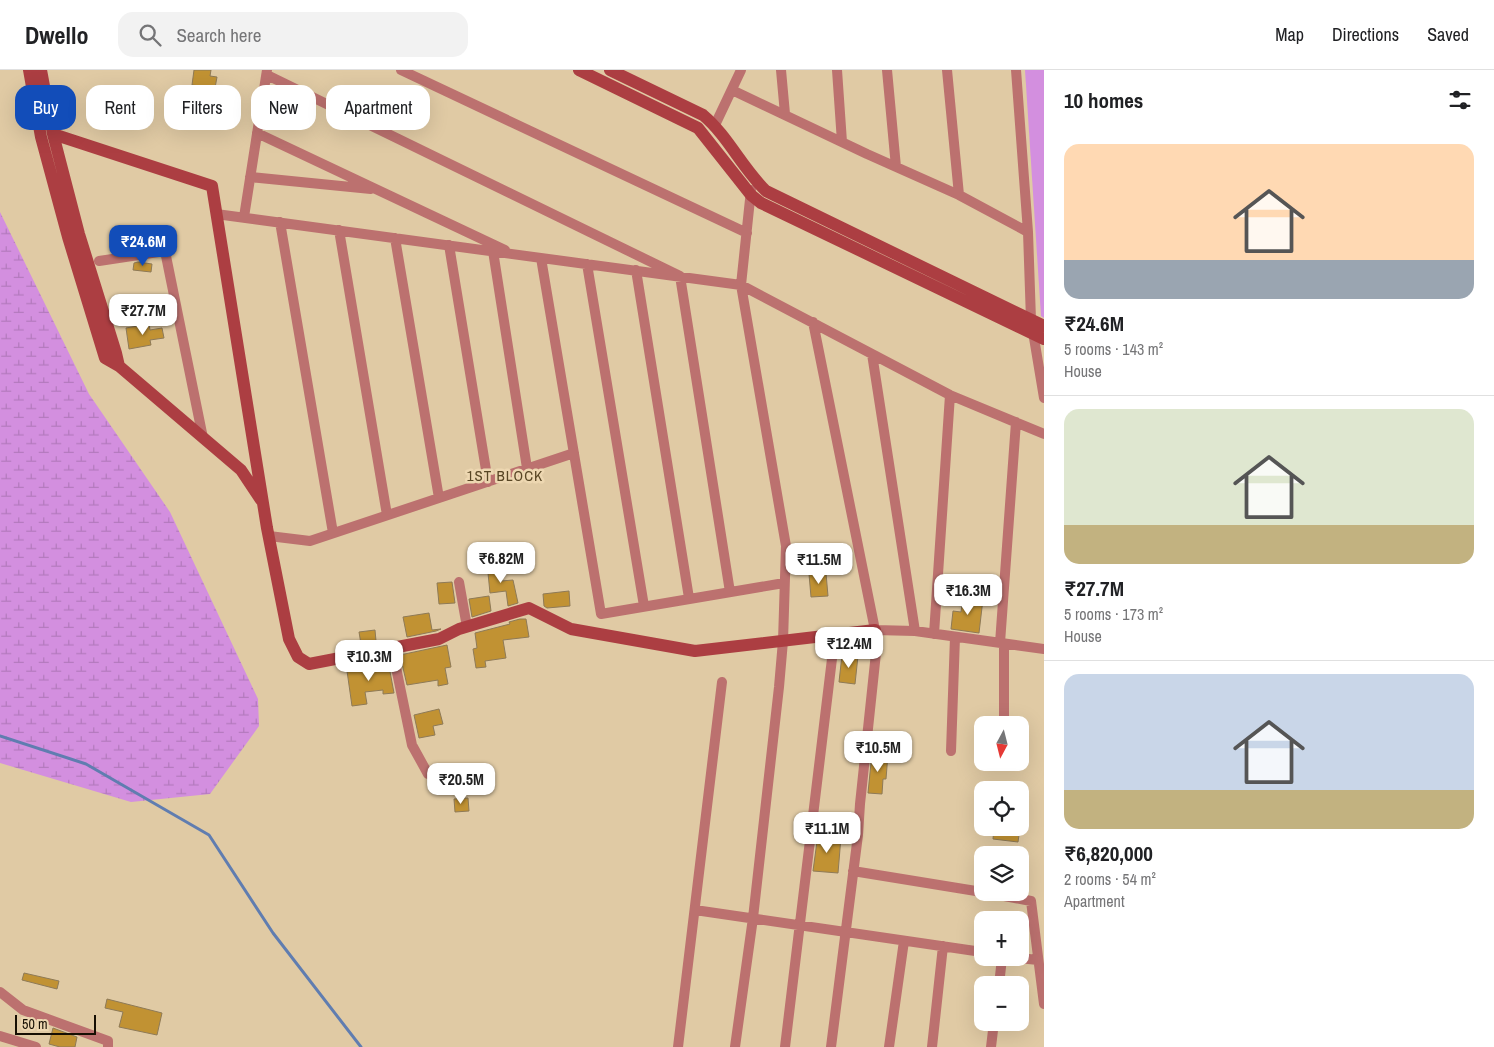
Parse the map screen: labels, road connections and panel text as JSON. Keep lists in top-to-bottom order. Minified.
{"districts":["1ST BLOCK"],"scale_bar":"50 m","north":"bottom","page":{"header":"Dwello","search":"Search here","nav":["Map","Directions","Saved"],"heading":"10 homes","chip":["Buy","Rent","Filters","New","Apartment"],"list":[{"name":"₹24.6M","note":"5 rooms · 143 m² · House"},{"name":"₹27.7M","note":"5 rooms · 173 m² · House"},{"name":"₹6,820,000","note":"2 rooms · 54 m² · Apartment"}],"price":["₹24.6M","₹27.7M","₹6.82M","₹11.5M","₹16.3M","₹12.4M","₹10.3M","₹10.5M","₹20.5M","₹11.1M"],"map_buttons":["+","−"],"scale":"50 m"}}
